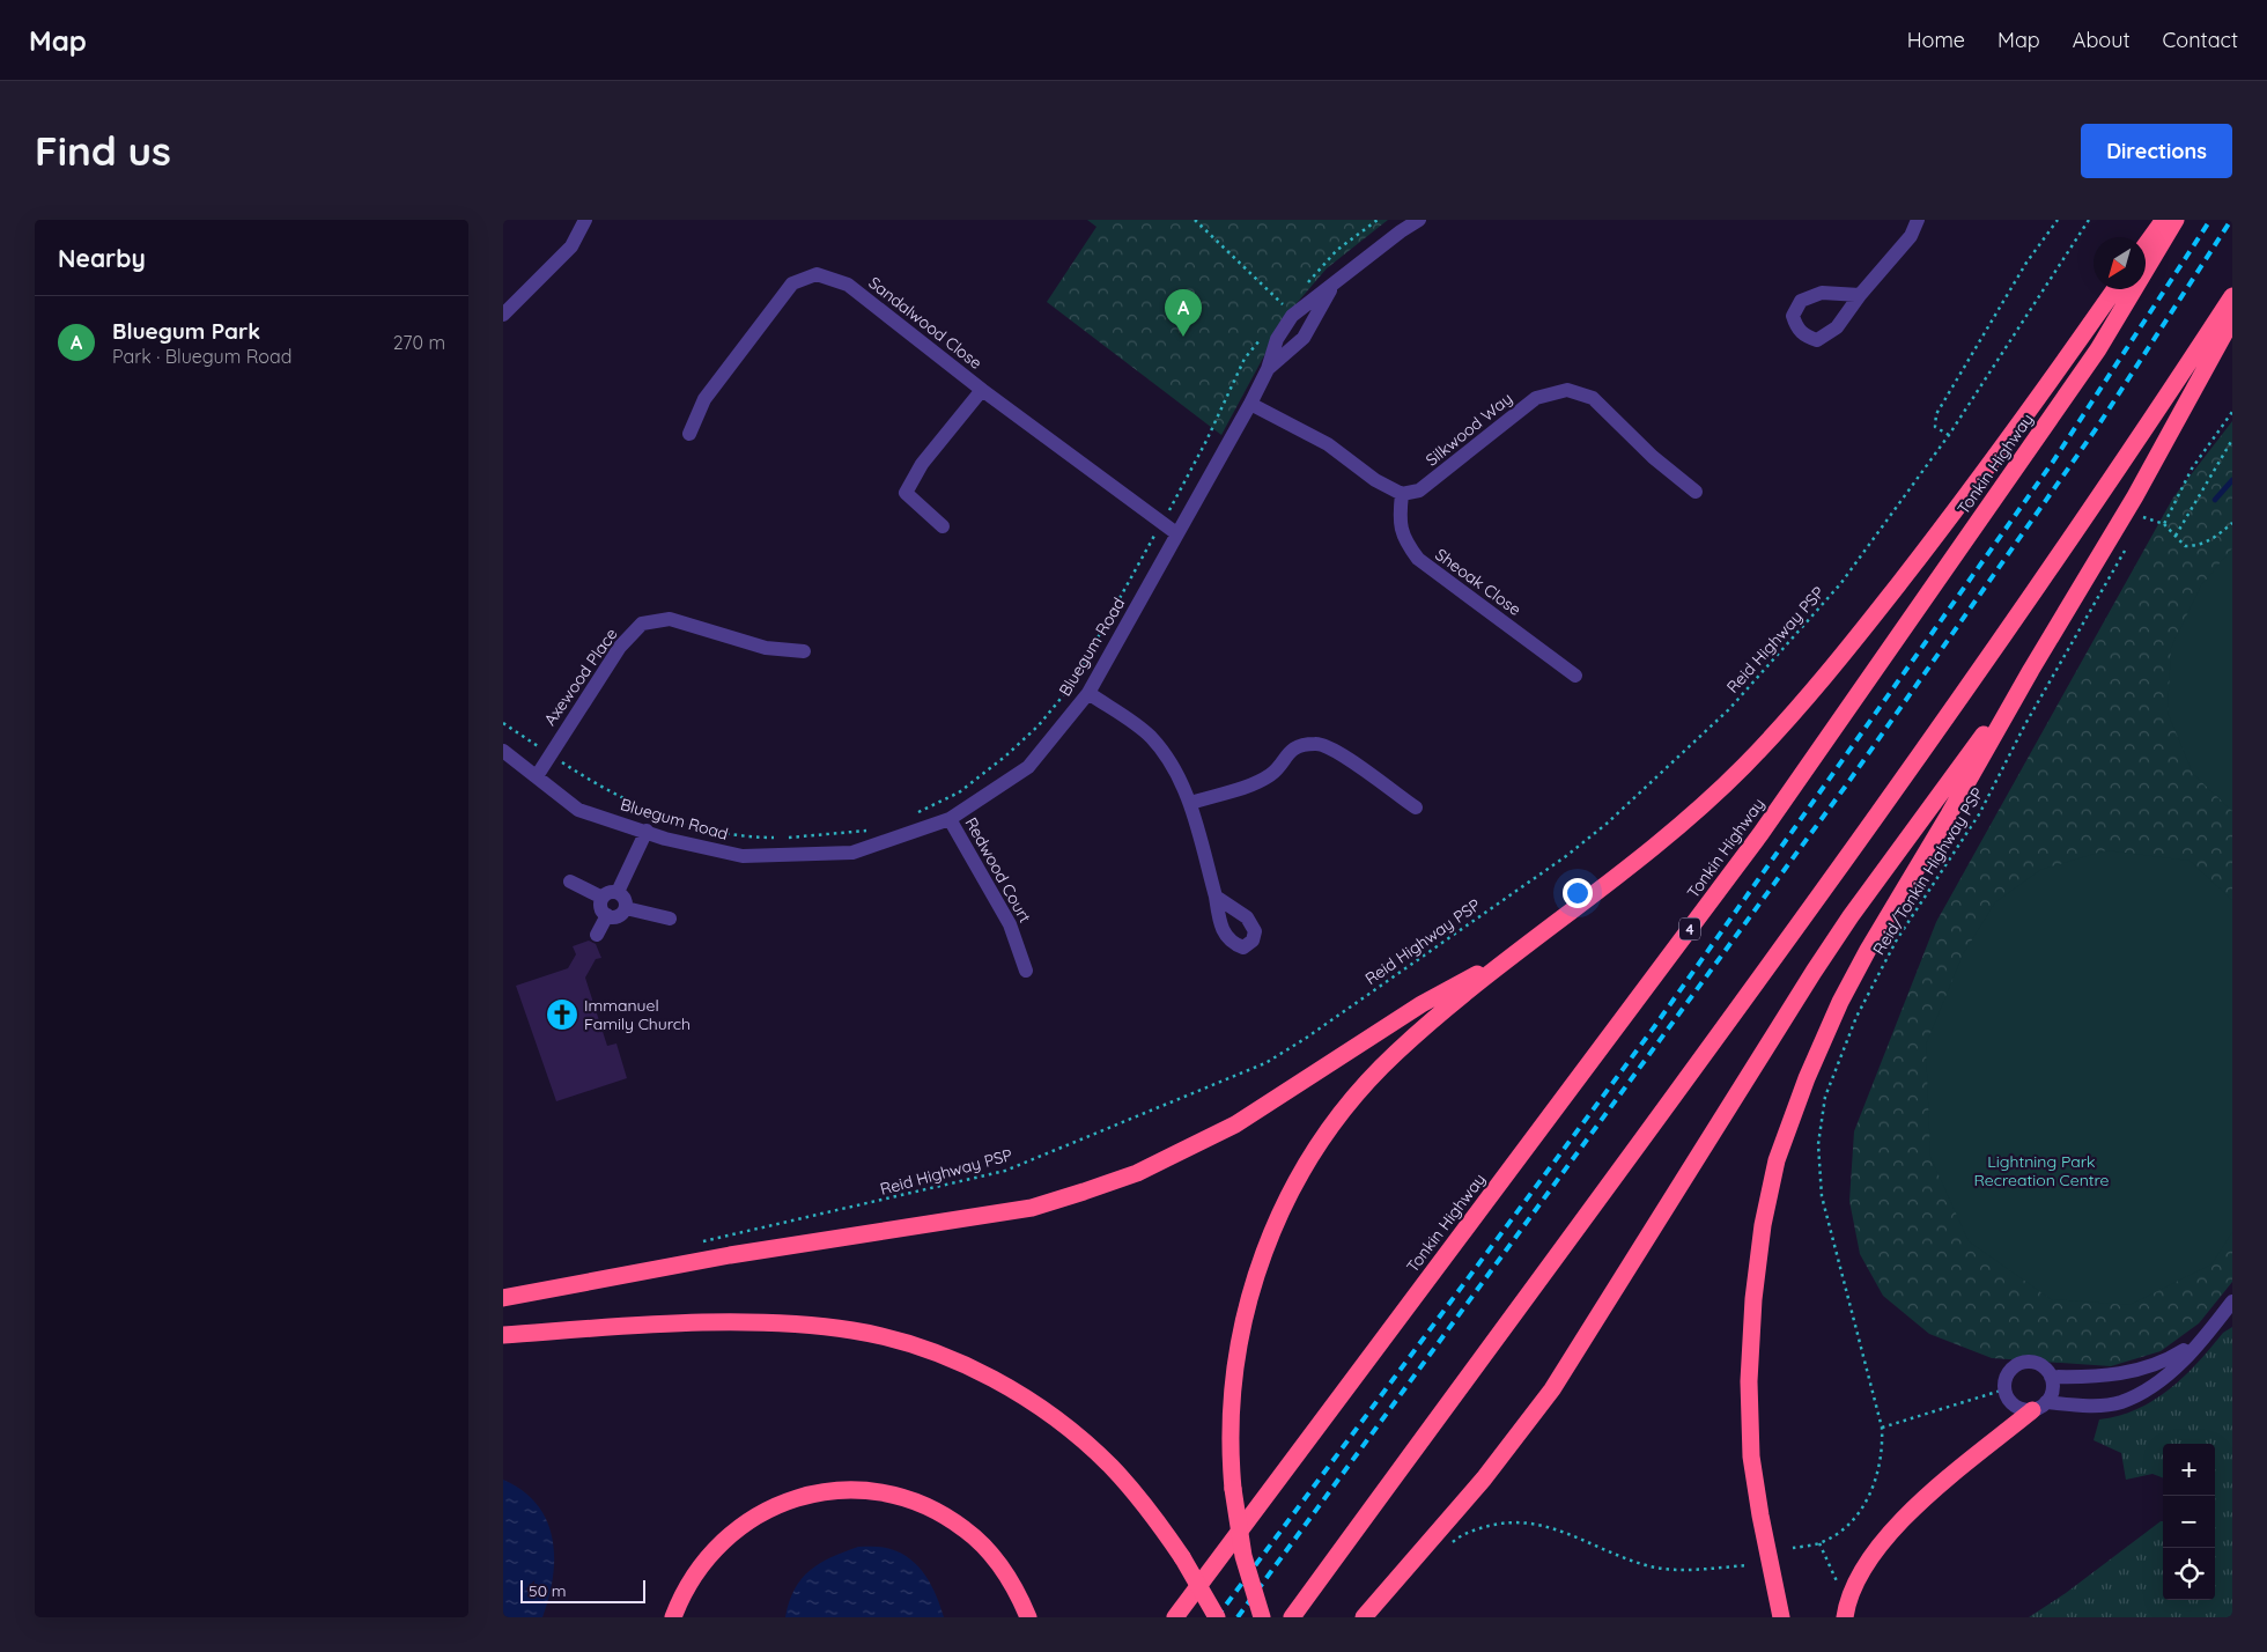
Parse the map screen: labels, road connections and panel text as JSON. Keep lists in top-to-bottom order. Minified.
{"streets":{"highway":["Tonkin Highway","4"],"street":["Sandalwood Close","Silkwood Way","Sheoak Close","Bluegum Road","Axewood Place","Redwood Court"],"path":["Reid Highway PSP","Reid/Tonkin Highway PSP"]},"crossings":[["Sandalwood Close","Bluegum Road"],["Silkwood Way","Sheoak Close"],["Bluegum Road","Axewood Place"],["Bluegum Road","Redwood Court"]],"parks":["Lightning Park Recreation Centre"],"places":{"church":["Immanuel Family Church"]},"scale_bar":"50 m","north":"bottom left","page":{"header":"Map","nav":["Home","Map","About","Contact"],"buttons":"Directions","title":"Find us","heading":"Nearby","pins":"A","list":[{"mark":"A","name":"Bluegum Park","note":"Park · Bluegum Road","value":"270 m"}],"map_buttons":["+","−"],"scale":"50 m"}}
